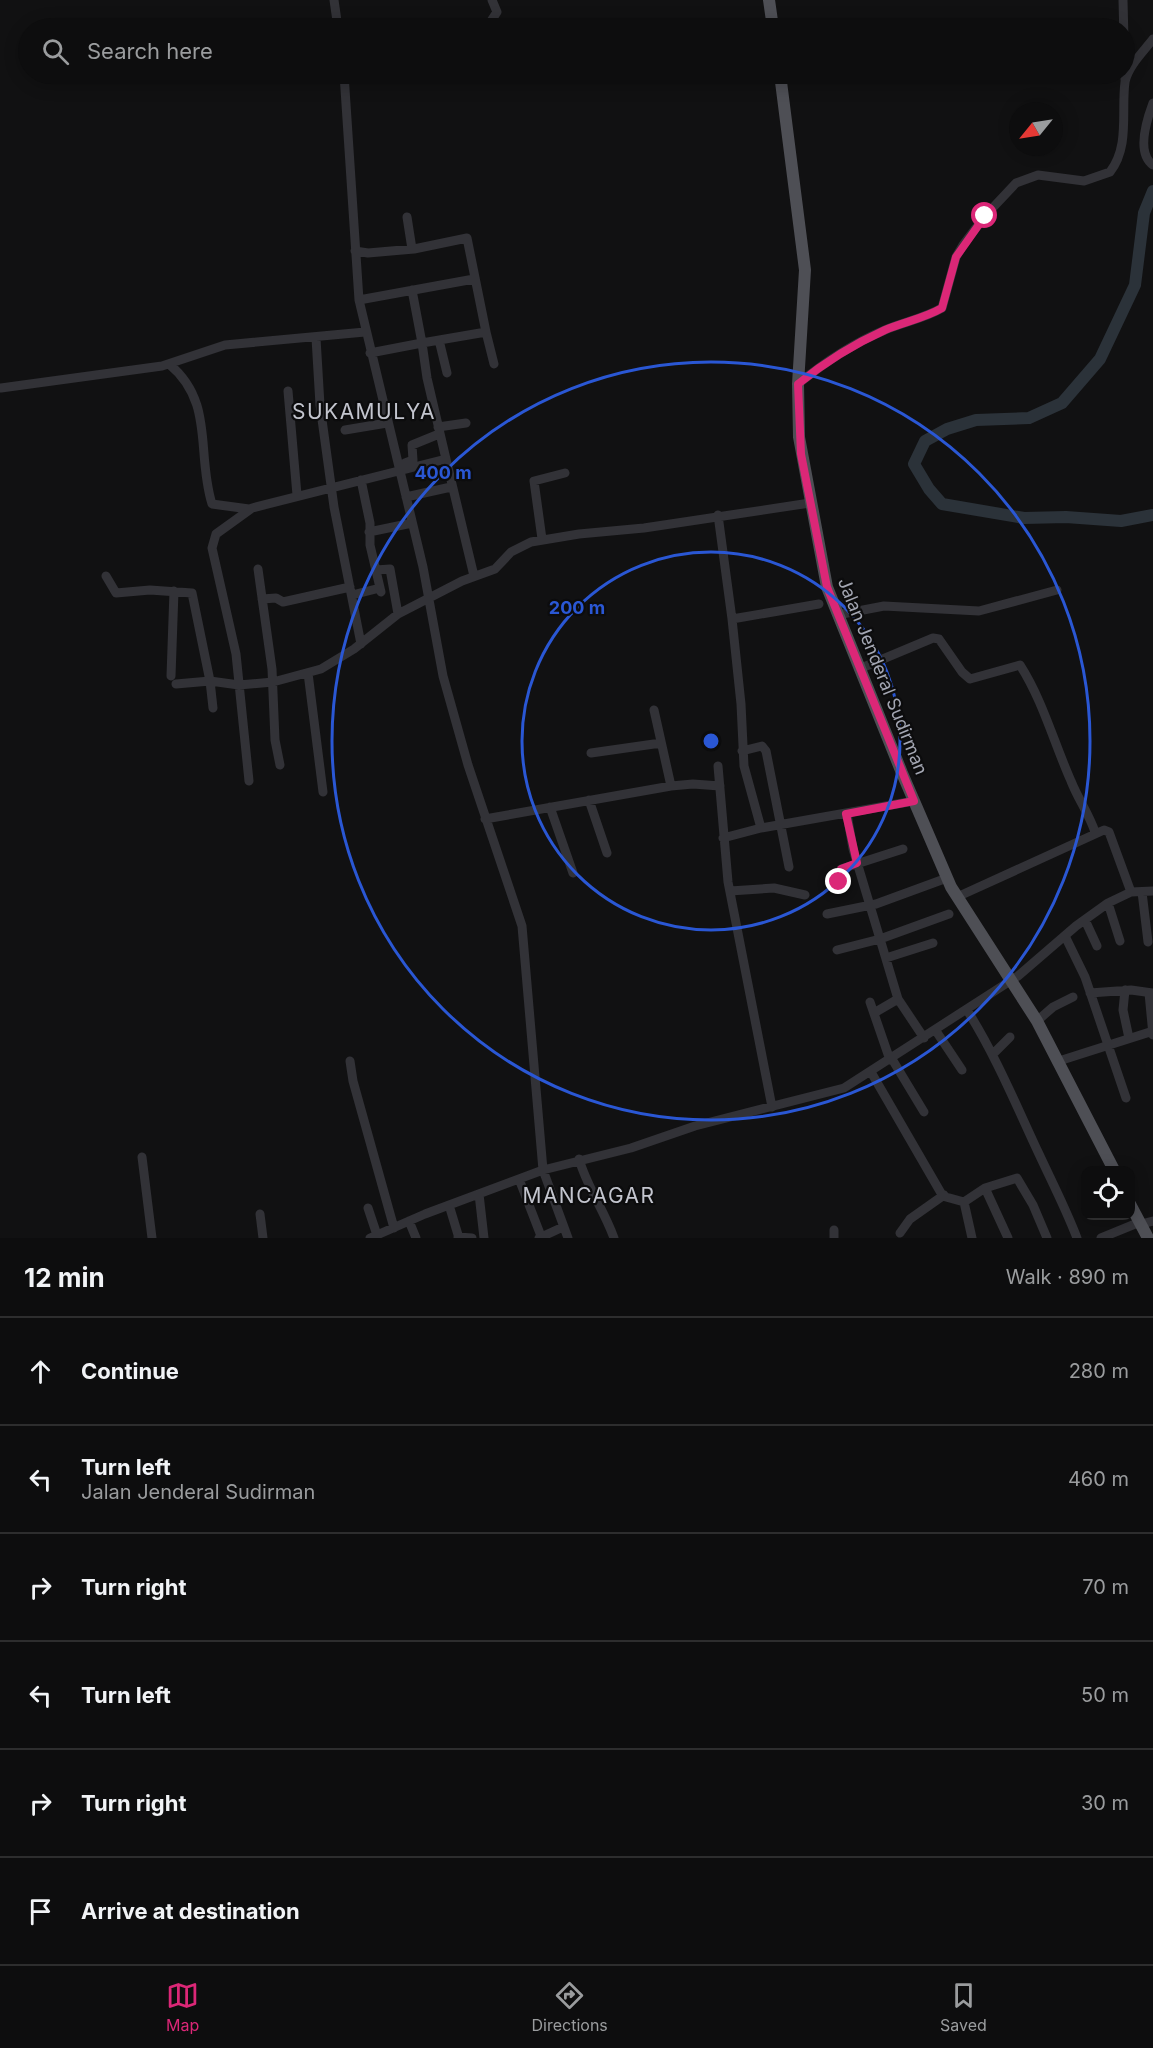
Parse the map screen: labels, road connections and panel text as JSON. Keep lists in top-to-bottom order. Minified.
{"streets":{"main road":["Jalan Jenderal Sudirman"]},"districts":["SUKAMULYA","MANCAGAR"],"north":"bottom left","page":{"search":"Search here","heading":["12 min","Walk · 890 m"],"list":[["Continue","280 m"],["Turn left","Jalan Jenderal Sudirman","460 m"],["Turn right","70 m"],["Turn left","50 m"],["Turn right","30 m"],"Arrive at destination"],"nav":["Map","Directions","Saved"]},"rings":["400 m","200 m"]}
